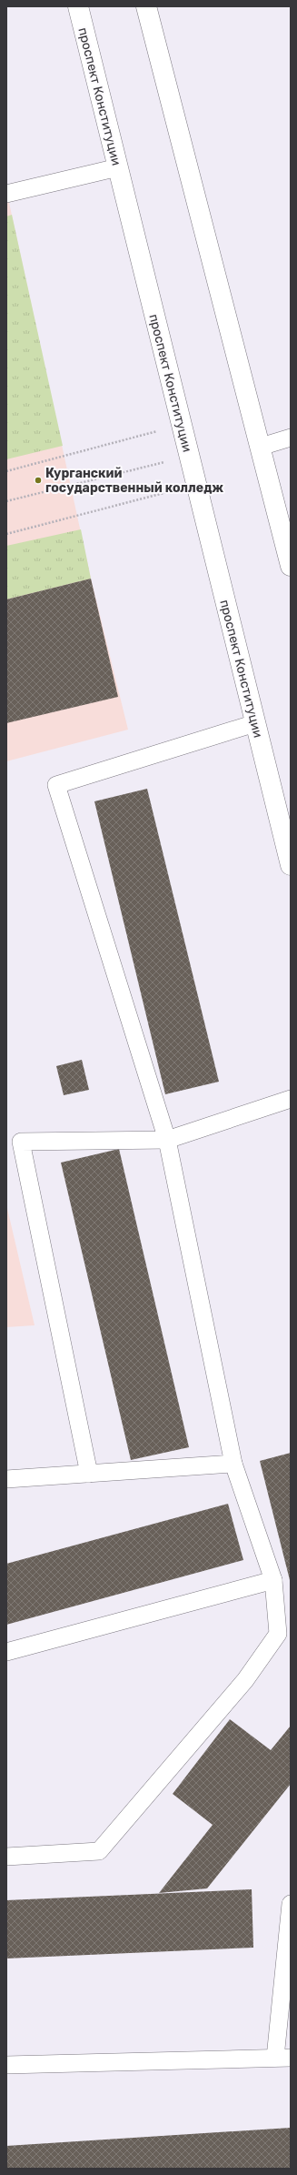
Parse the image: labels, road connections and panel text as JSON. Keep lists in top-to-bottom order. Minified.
{"streets":{"main road":["проспект Конституции"]},"places":["Курганский государственный колледж"]}
